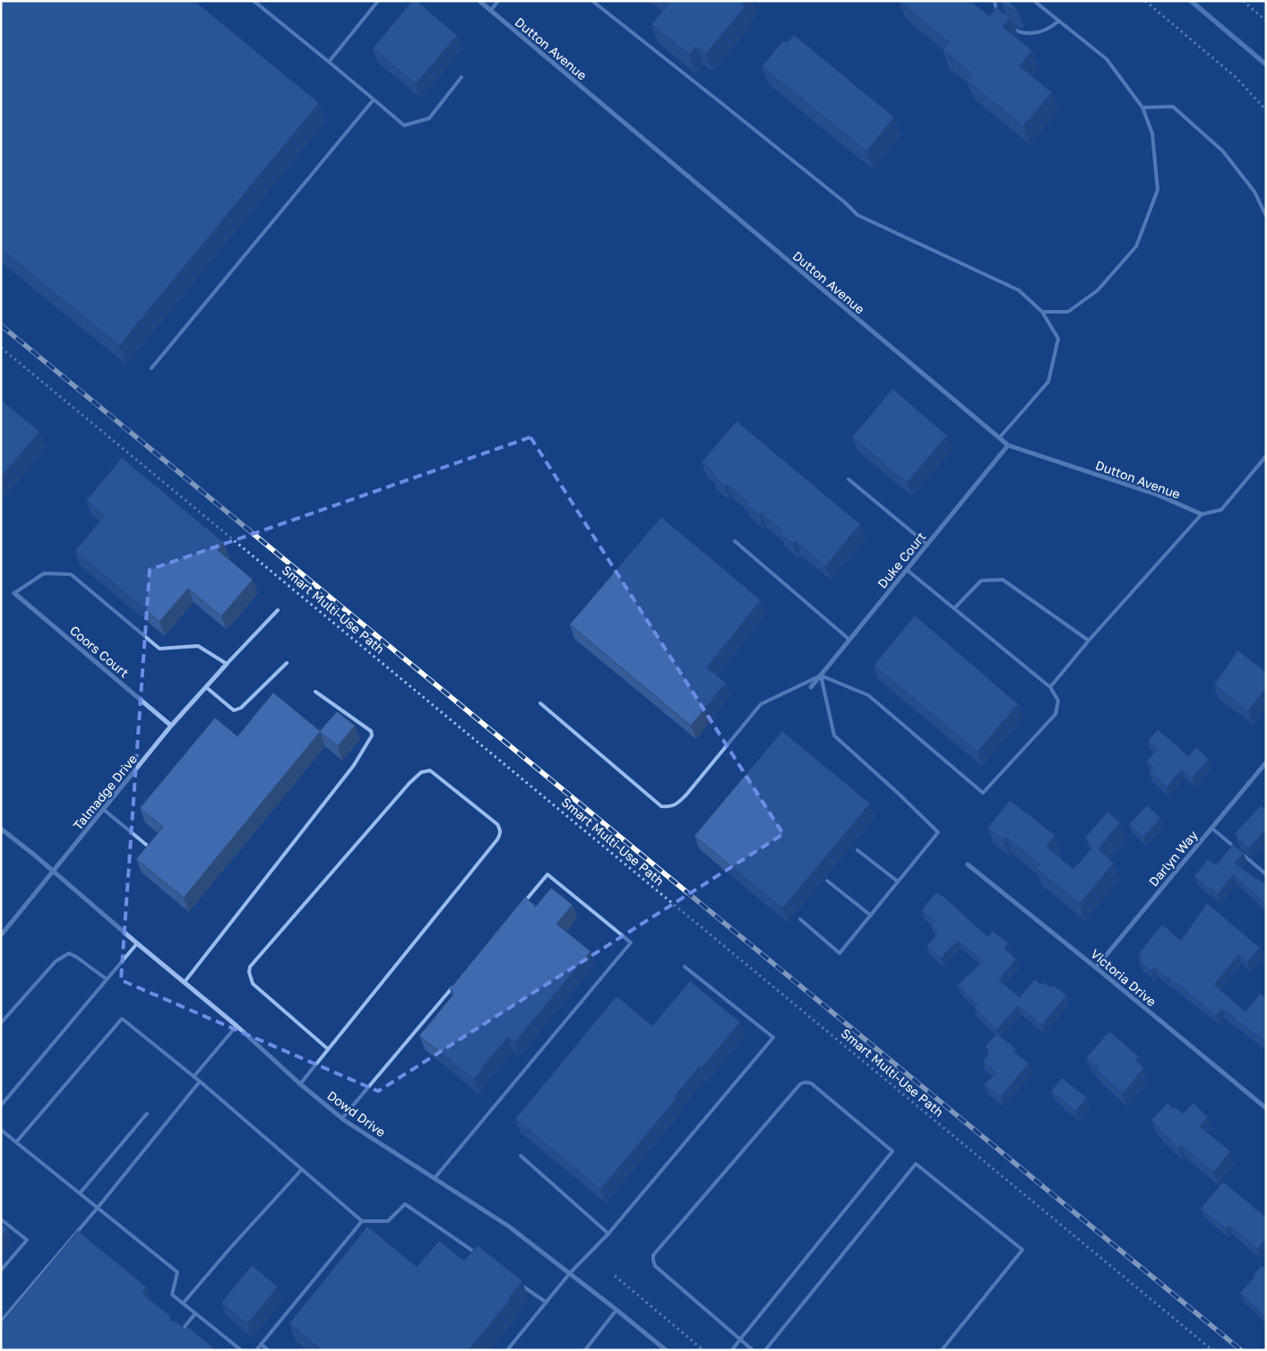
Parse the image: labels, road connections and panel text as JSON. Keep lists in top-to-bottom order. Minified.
{"streets":{"street":["Dutton Avenue","Duke Court","Coors Court","Talmadge Drive","Darlyn Way","Victoria Drive","Dowd Drive"],"path":["Smart Multi-Use Path"]},"crossings":[["Dutton Avenue","Duke Court"],["Coors Court","Talmadge Drive"],["Talmadge Drive","Dowd Drive"],["Darlyn Way","Victoria Drive"]]}
